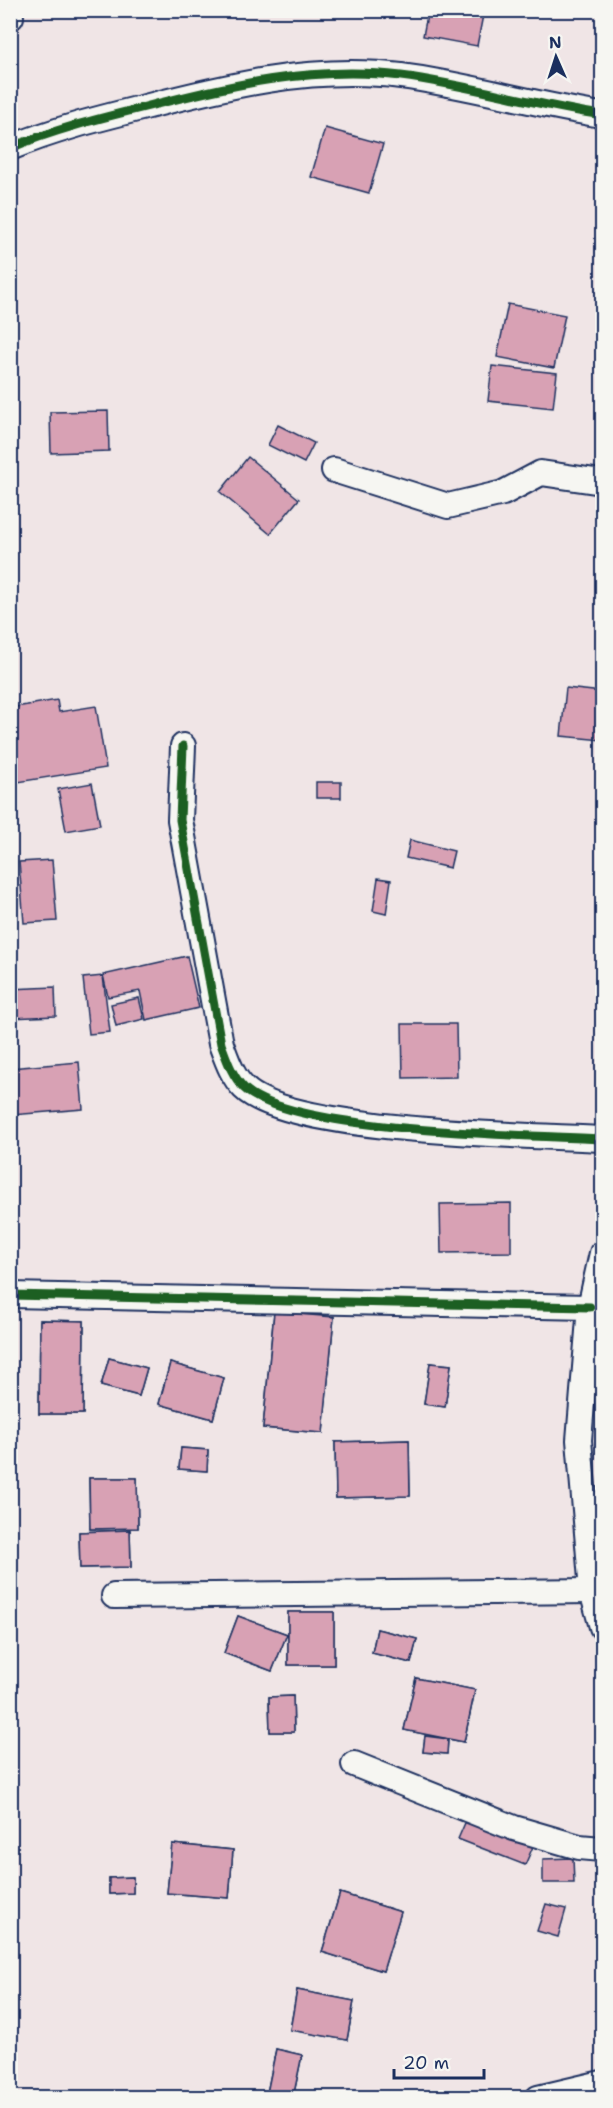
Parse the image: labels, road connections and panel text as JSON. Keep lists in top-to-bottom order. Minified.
{"scale_bar":"20 m","north":"top"}
